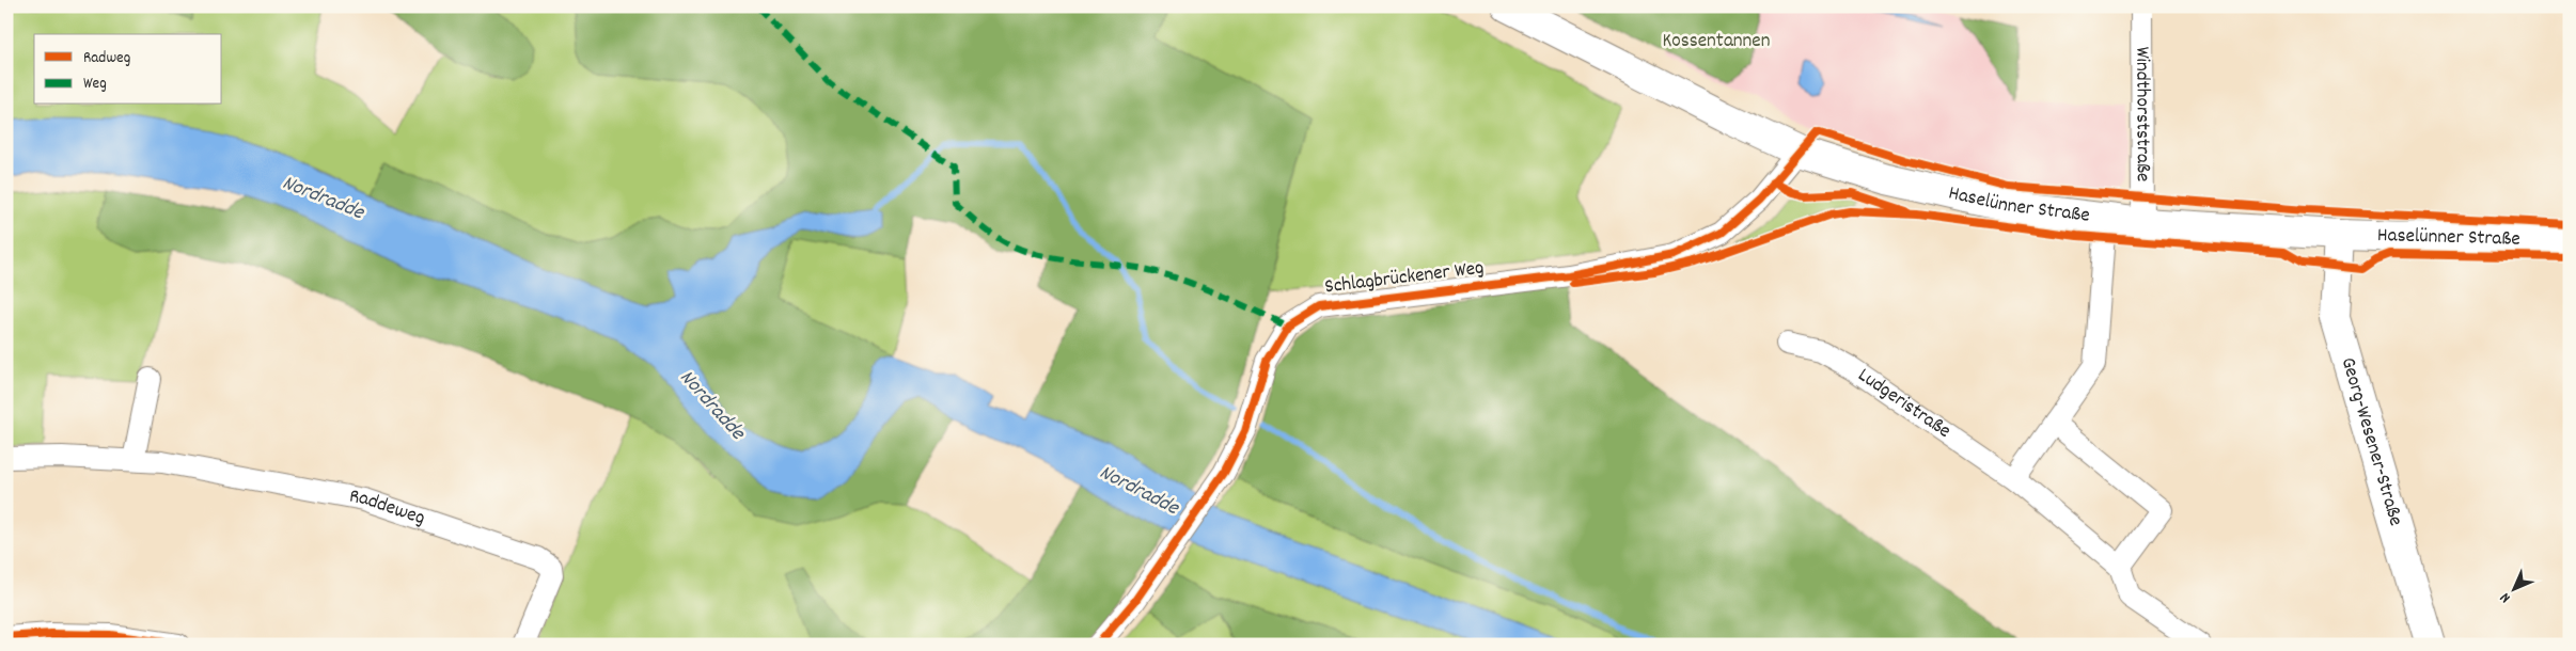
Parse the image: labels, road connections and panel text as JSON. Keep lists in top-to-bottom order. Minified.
{"streets":{"street":["Windthorststraße","Haselünner Straße","Schlagbrückener Weg","Ludgeristraße","Georg-Wesener-Straße","Raddeweg"]},"crossings":[["Windthorststraße","Haselünner Straße"],["Haselünner Straße","Schlagbrückener Weg"],["Haselünner Straße","Georg-Wesener-Straße"]],"water":["Nordradde"],"parks":["Kossentannen"],"legend":["Radweg","Weg"],"north":"bottom left"}
